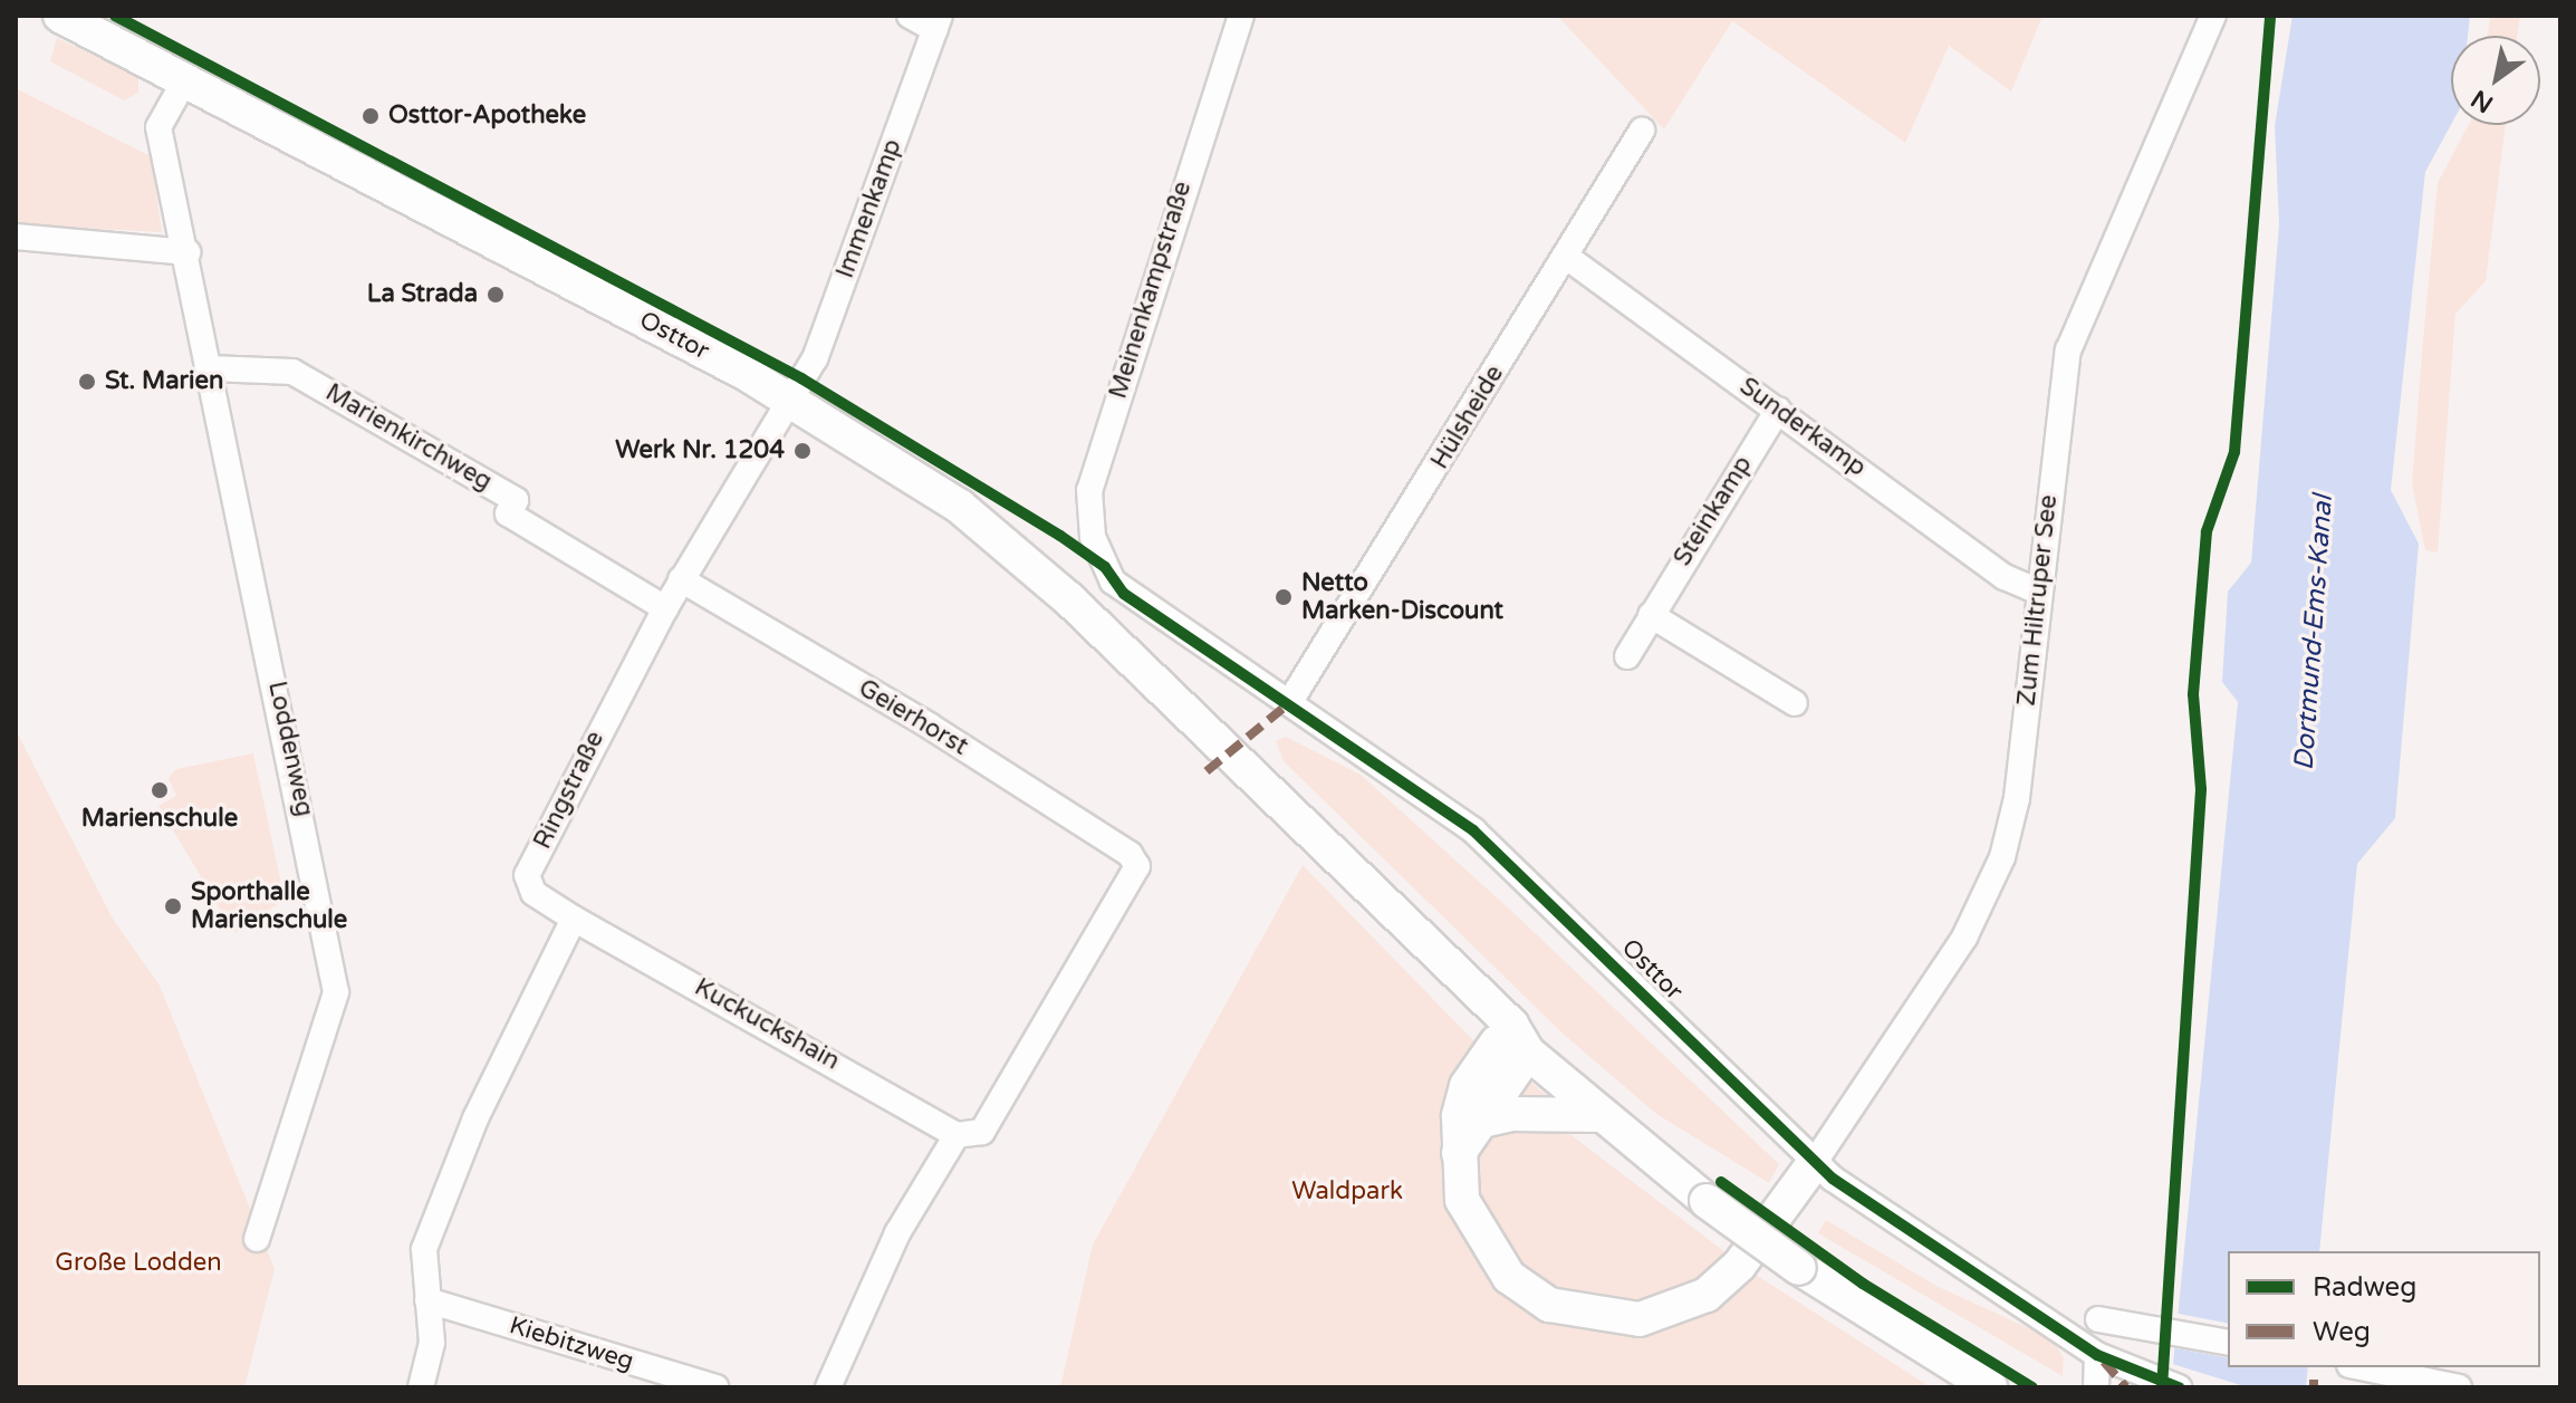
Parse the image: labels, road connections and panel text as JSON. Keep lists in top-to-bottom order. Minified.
{"streets":{"main road":["Osttor"],"street":["Immenkamp","Meinenkampstraße","Hülsheide","Sunderkamp","Marienkirchweg","Steinkamp","Zum Hiltruper See","Geierhorst","Loddenweg","Ringstraße","Kuckuckshain","Kiebitzweg"]},"crossings":[["Immenkamp","Osttor"],["Immenkamp","Ringstraße"],["Meinenkampstraße","Osttor"],["Osttor","Hülsheide"],["Osttor","Zum Hiltruper See"],["Osttor","Loddenweg"],["Osttor","Ringstraße"],["Hülsheide","Sunderkamp"],["Sunderkamp","Steinkamp"],["Sunderkamp","Zum Hiltruper See"],["Marienkirchweg","Loddenweg"],["Marienkirchweg","Ringstraße"],["Geierhorst","Ringstraße"],["Geierhorst","Kuckuckshain"],["Ringstraße","Kuckuckshain"]],"water":["Dortmund-Ems-Kanal"],"parks":["Waldpark","Große Lodden"],"places":["Osttor-Apotheke","La Strada","St. Marien","Werk Nr. 1204","Netto Marken-Discount","Marienschule","Sporthalle Marienschule"],"legend":["Radweg","Weg"],"north":"bottom left"}
